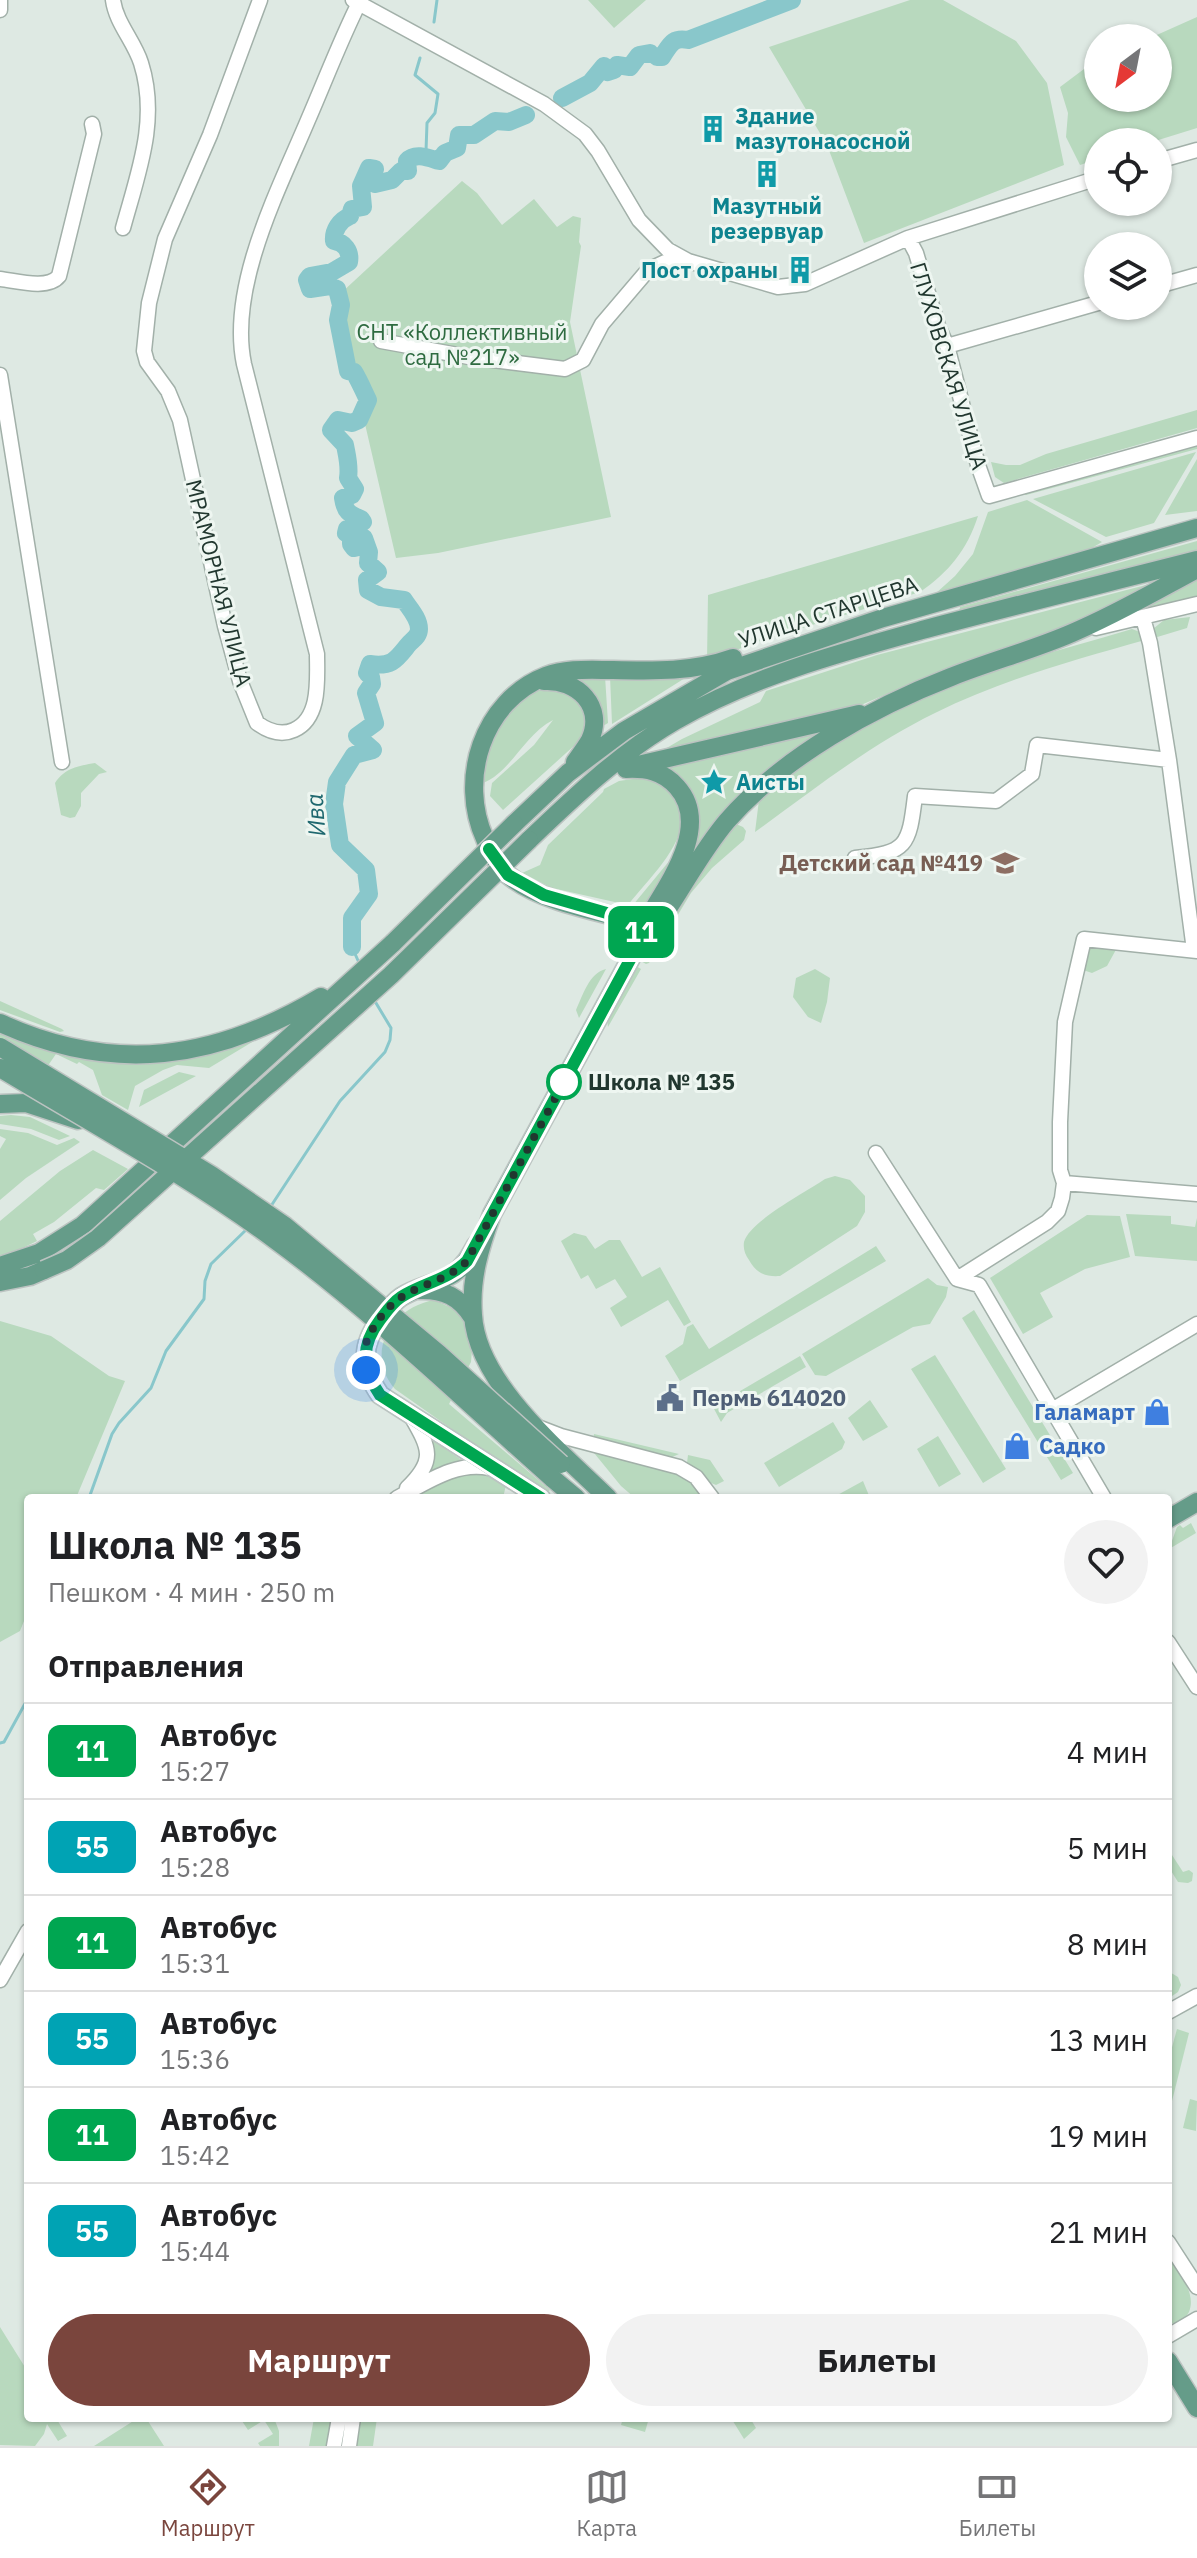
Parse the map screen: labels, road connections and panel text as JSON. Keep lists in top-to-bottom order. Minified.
{"streets":{"main road":["УЛИЦА СТАРЦЕВА"],"street":["ГЛУХОВСКАЯ УЛИЦА","МРАМОРНАЯ УЛИЦА"]},"water":["Ива"],"parks":["СНТ «Коллективный сад №217»"],"places":{"building":["Здание мазутонасосной","Мазутный резервуар","Пост охраны"],"place":["Аисты"],"school or university":["Детский сад №419"],"other":["Школа № 135"],"public building":["Пермь 614020"],"shop":["Галамарт","Садко"]},"lines":["bus line 11"],"north":"bottom left","page":{"on_map":"11","heading":[["Школа № 135","Пешком · 4 мин · 250 m"],"Отправления"],"list":[{"mark":"11","name":"Автобус","note":"15:27","value":"4 мин"},{"mark":"55","name":"Автобус","note":"15:28","value":"5 мин"},{"mark":"11","name":"Автобус","note":"15:31","value":"8 мин"},{"mark":"55","name":"Автобус","note":"15:36","value":"13 мин"},{"mark":"11","name":"Автобус","note":"15:42","value":"19 мин"},{"mark":"55","name":"Автобус","note":"15:44","value":"21 мин"}],"buttons":["Маршрут","Билеты"],"tabs":["Маршрут","Карта","Билеты"]}}
